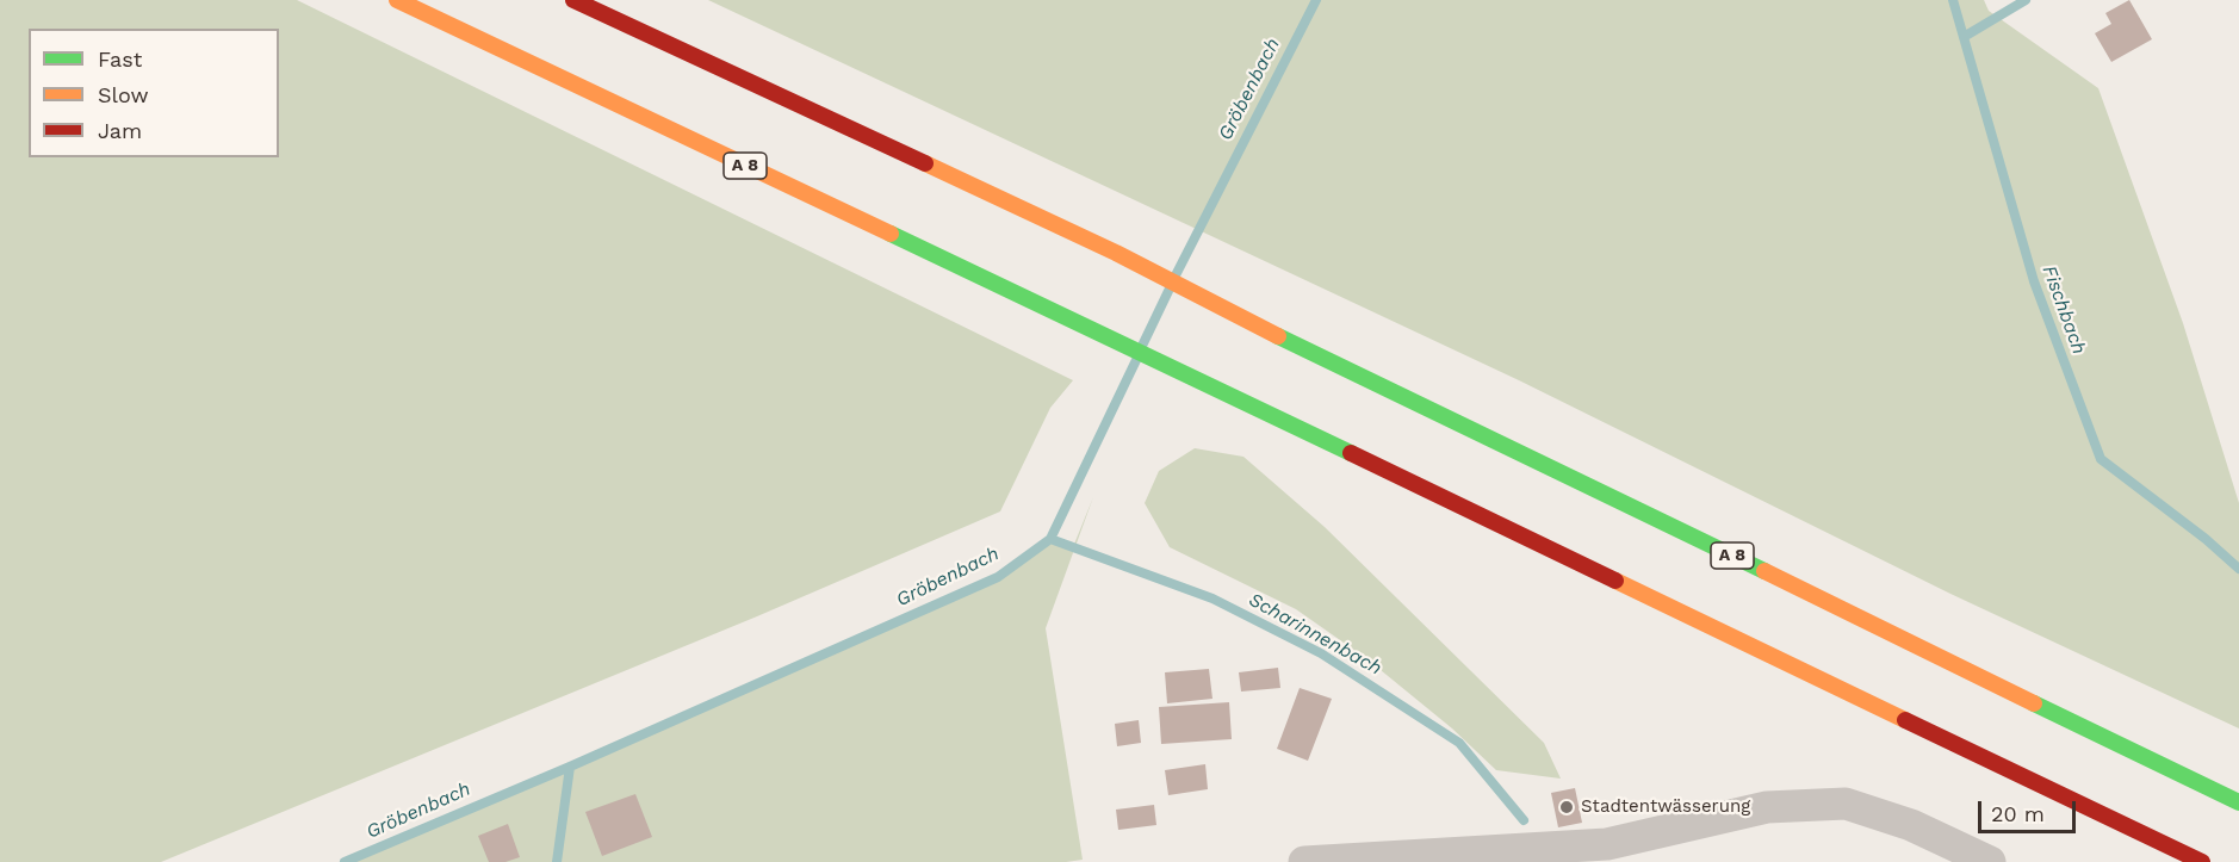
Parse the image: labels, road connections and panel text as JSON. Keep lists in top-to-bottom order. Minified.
{"streets":{"highway":["A 8"]},"water":["Gröbenbach","Fischbach","Scharinnenbach"],"places":["Stadtentwässerung"],"legend":["Fast","Slow","Jam"],"scale_bar":"20 m"}
